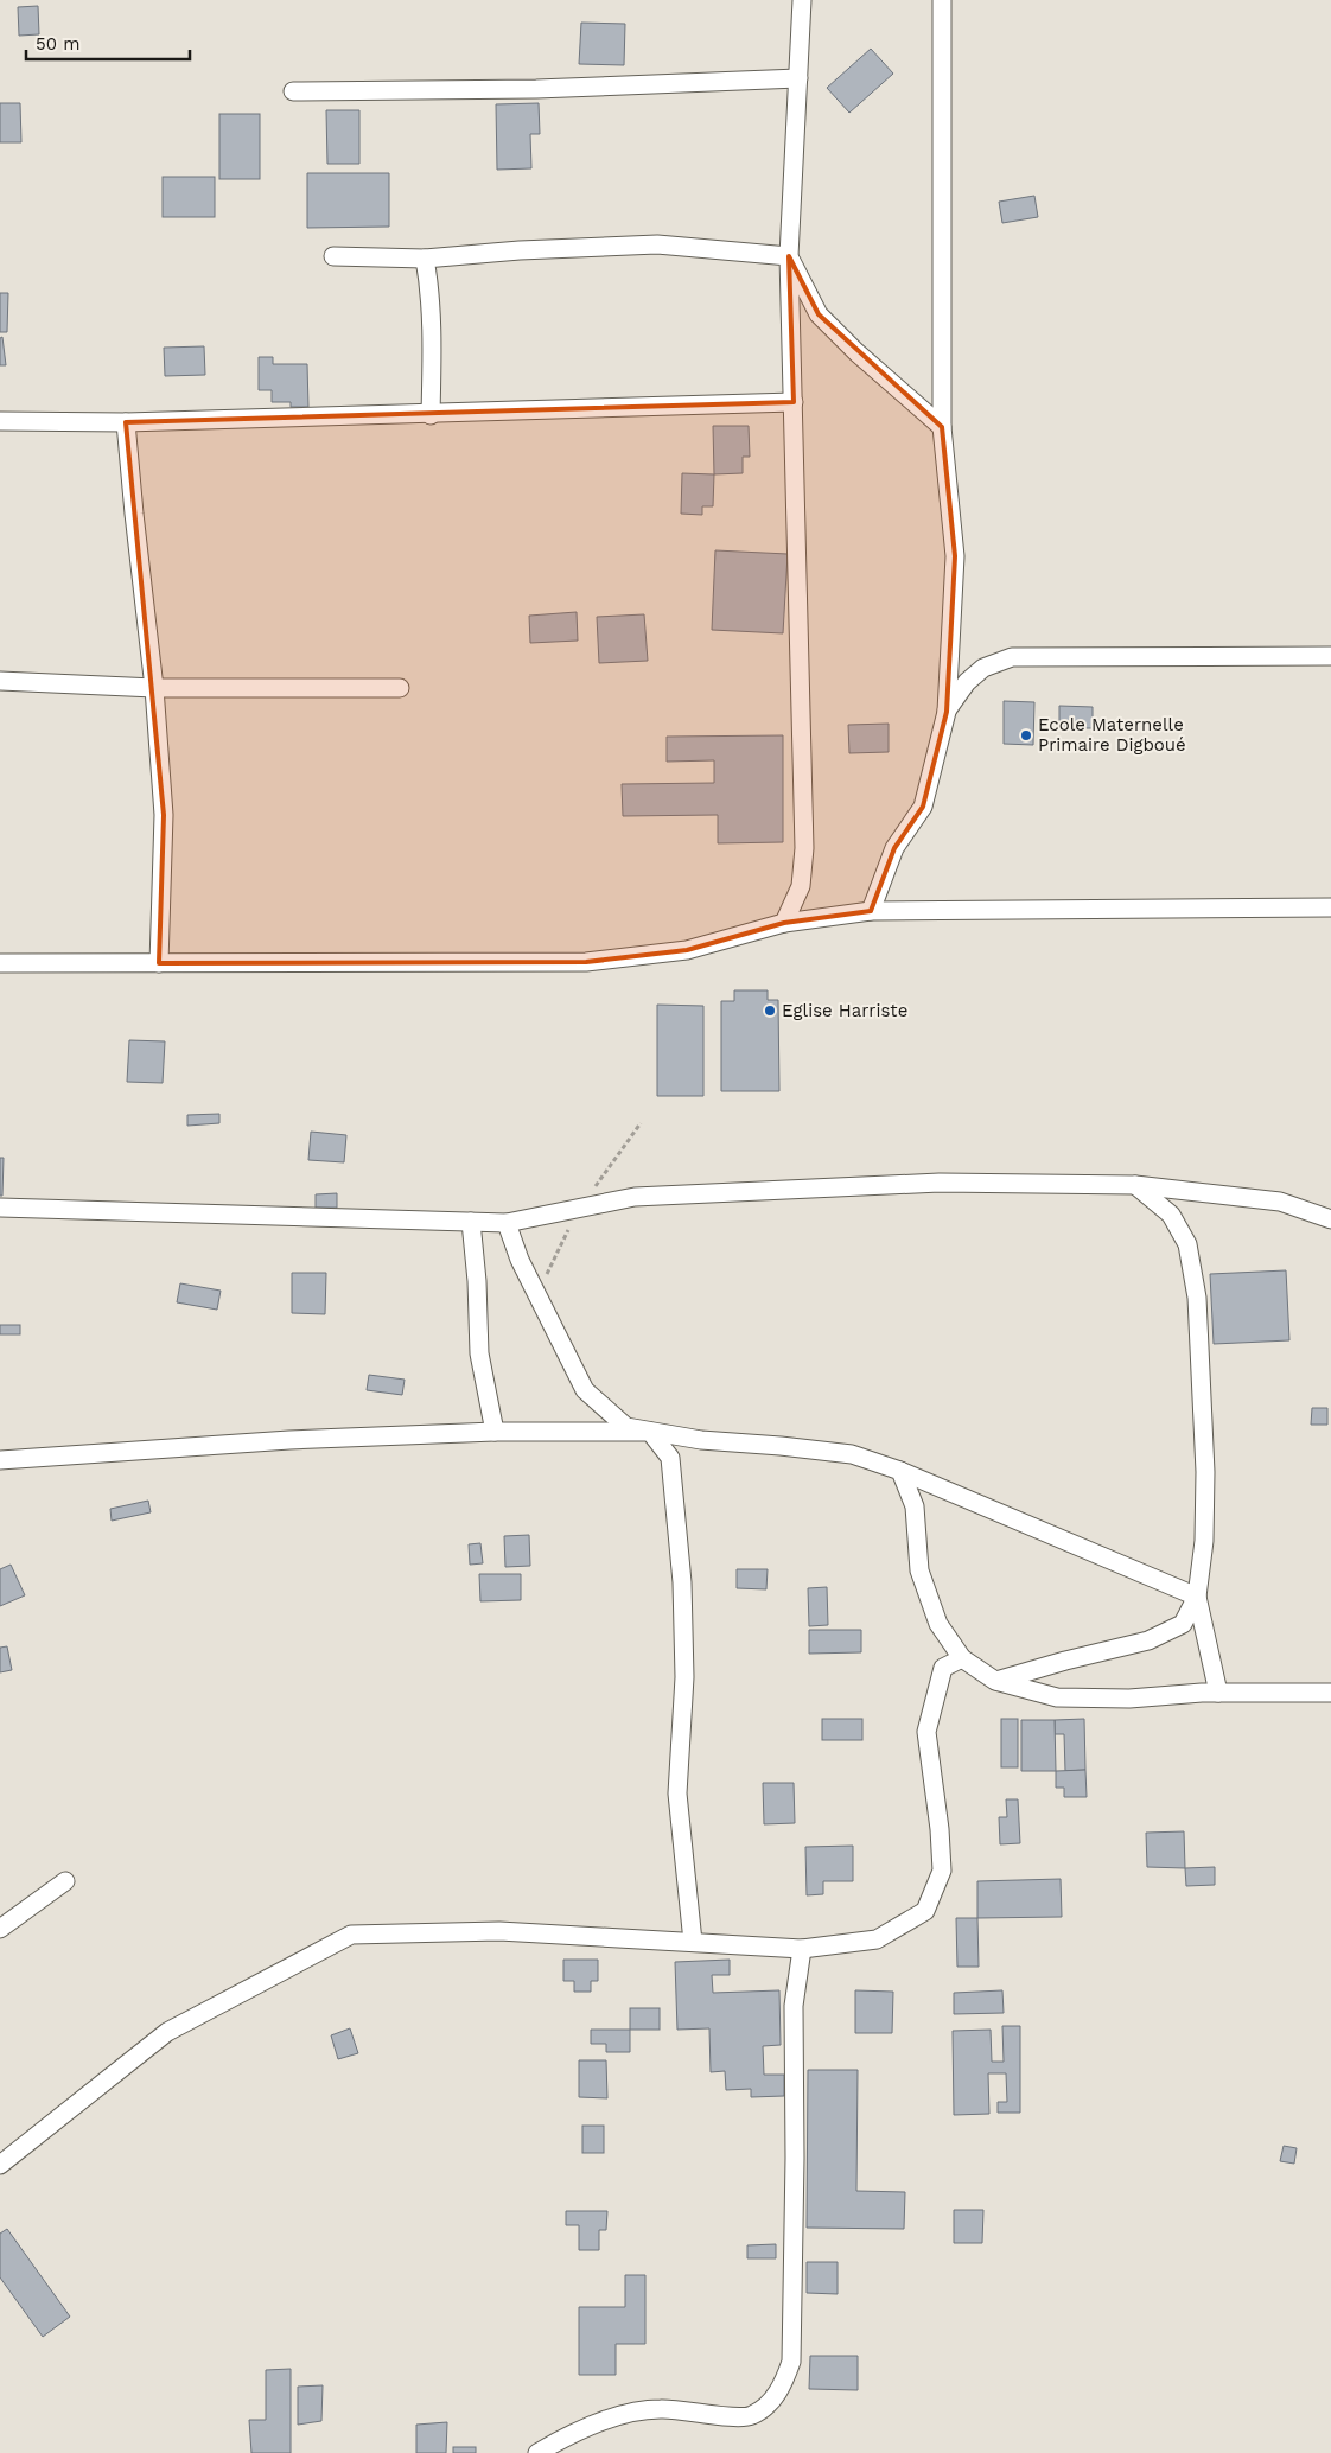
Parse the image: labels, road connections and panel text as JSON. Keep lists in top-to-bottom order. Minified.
{"places":["Ecole Maternelle Primaire Digboué","Eglise Harriste"],"scale_bar":"50 m"}
